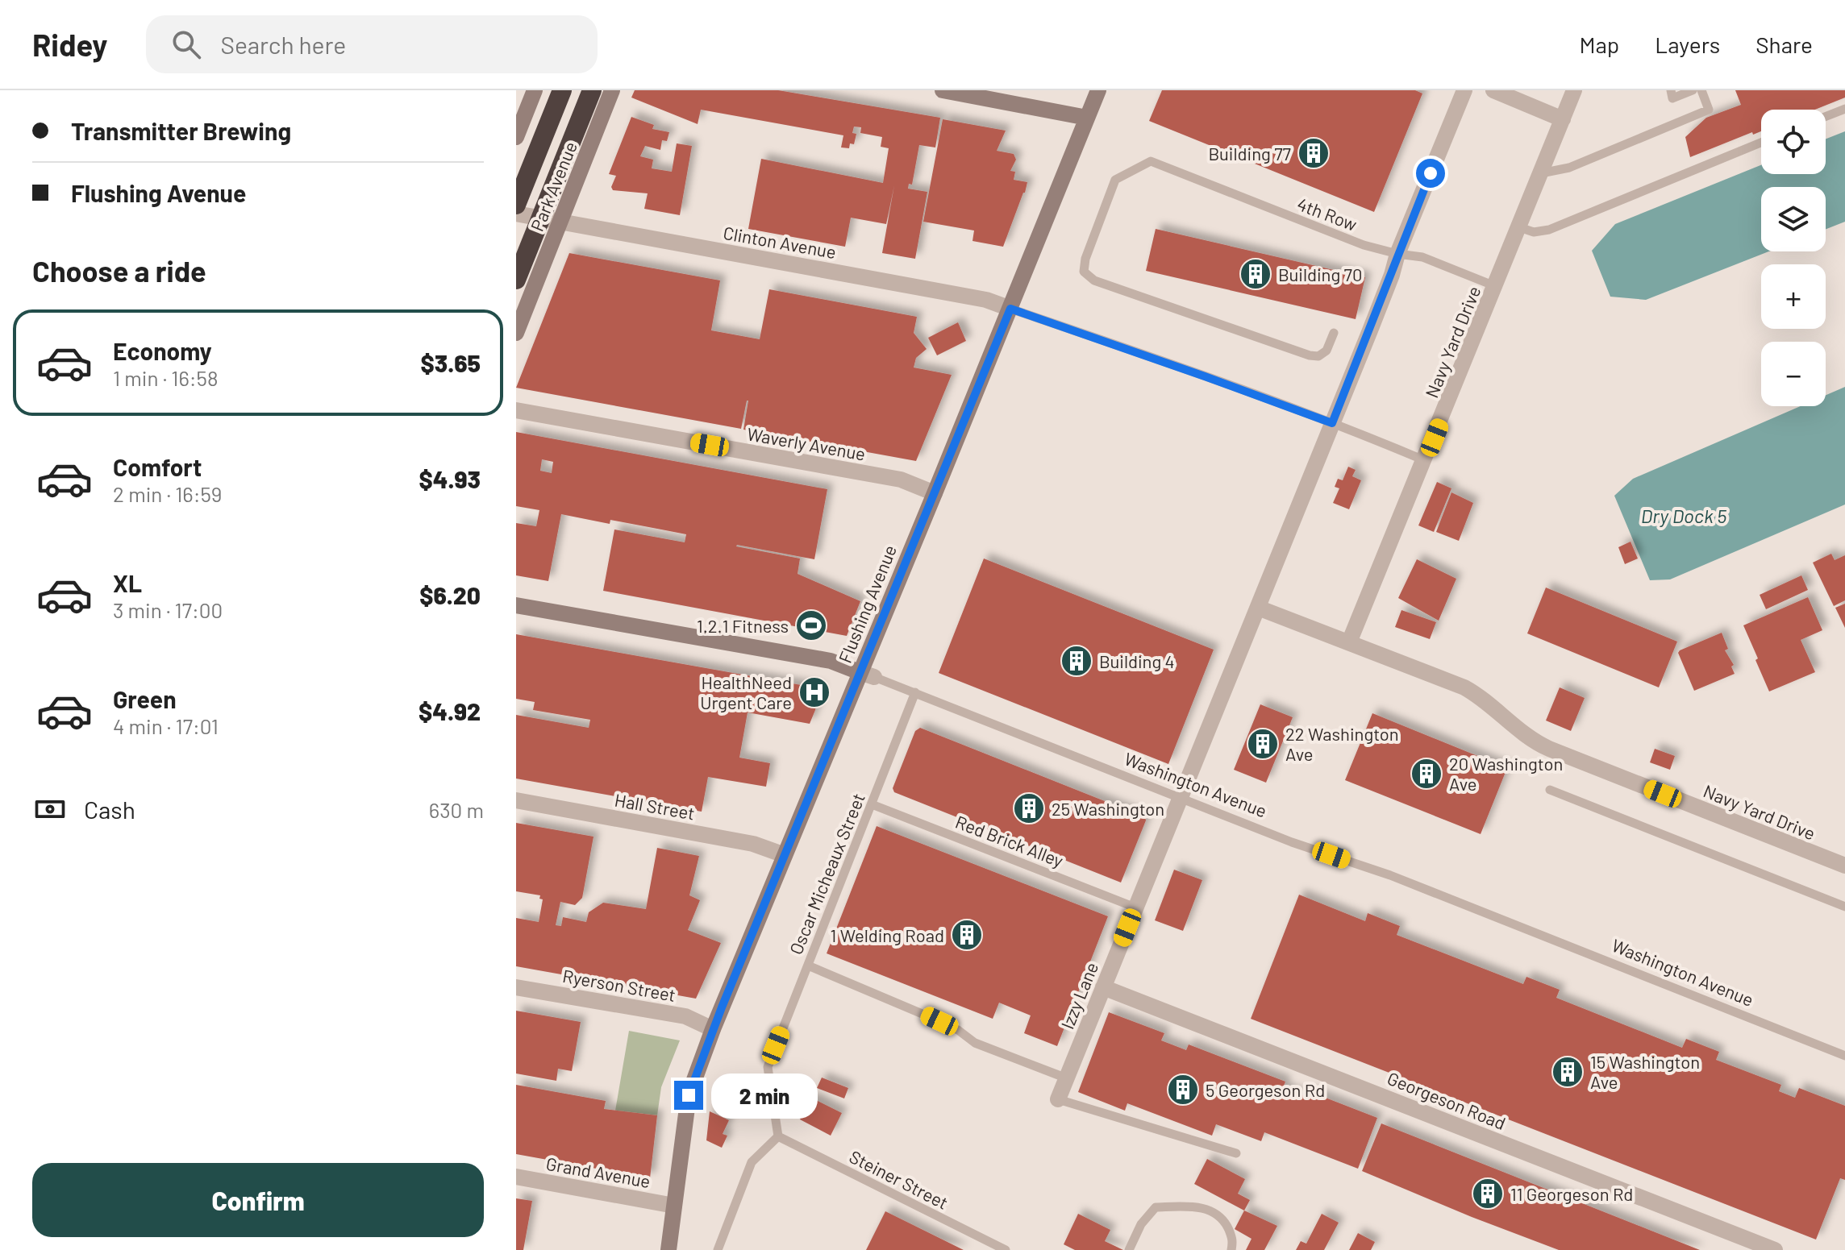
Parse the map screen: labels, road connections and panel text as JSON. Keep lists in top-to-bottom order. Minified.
{"streets":{"main road":["Park Avenue","Flushing Avenue","Washington Avenue"],"street":["Clinton Avenue","Navy Yard Drive","Waverly Avenue","Hall Street","Ryerson Street","Izzy Lane","Georgeson Road","Grand Avenue"],"lane":["4th Row","Red Brick Alley","Oscar Micheaux Street","Steiner Street"]},"crossings":[["Park Avenue","Clinton Avenue"],["4th Row","Navy Yard Drive"],["Clinton Avenue","Navy Yard Drive"],["Clinton Avenue","Flushing Avenue"],["Waverly Avenue","Flushing Avenue"],["Flushing Avenue","Washington Avenue"],["Flushing Avenue","Hall Street"],["Flushing Avenue","Ryerson Street"],["Flushing Avenue","Grand Avenue"],["Washington Avenue","Oscar Micheaux Street"],["Washington Avenue","Izzy Lane"],["Red Brick Alley","Oscar Micheaux Street"],["Red Brick Alley","Izzy Lane"],["Oscar Micheaux Street","Steiner Street"],["Izzy Lane","Georgeson Road"]],"water":["Dry Dock 5"],"places":{"building":["Building 77","Building 70","Building 4","22 Washington Ave","20 Washington Ave","25 Washington","1 Welding Road","15 Washington Ave","5 Georgeson Rd","11 Georgeson Rd"],"sports":["1.2.1 Fitness"],"hospital":["HealthNeed Urgent Care"]},"page":{"header":"Ridey","search":"Search here","nav":["Map","Layers","Share"],"banner":["Transmitter Brewing","Flushing Avenue"],"map_buttons":["+","−"],"heading":"Choose a ride","list":[{"name":"Economy","note":"1 min · 16:58","value":"$3.65"},{"name":"Comfort","note":"2 min · 16:59","value":"$4.93"},{"name":"XL","note":"3 min · 17:00","value":"$6.20"},{"name":"Green","note":"4 min · 17:01","value":"$4.92"}],"pay":["Cash","630 m"],"bubble":"2 min","buttons":"Confirm"}}
